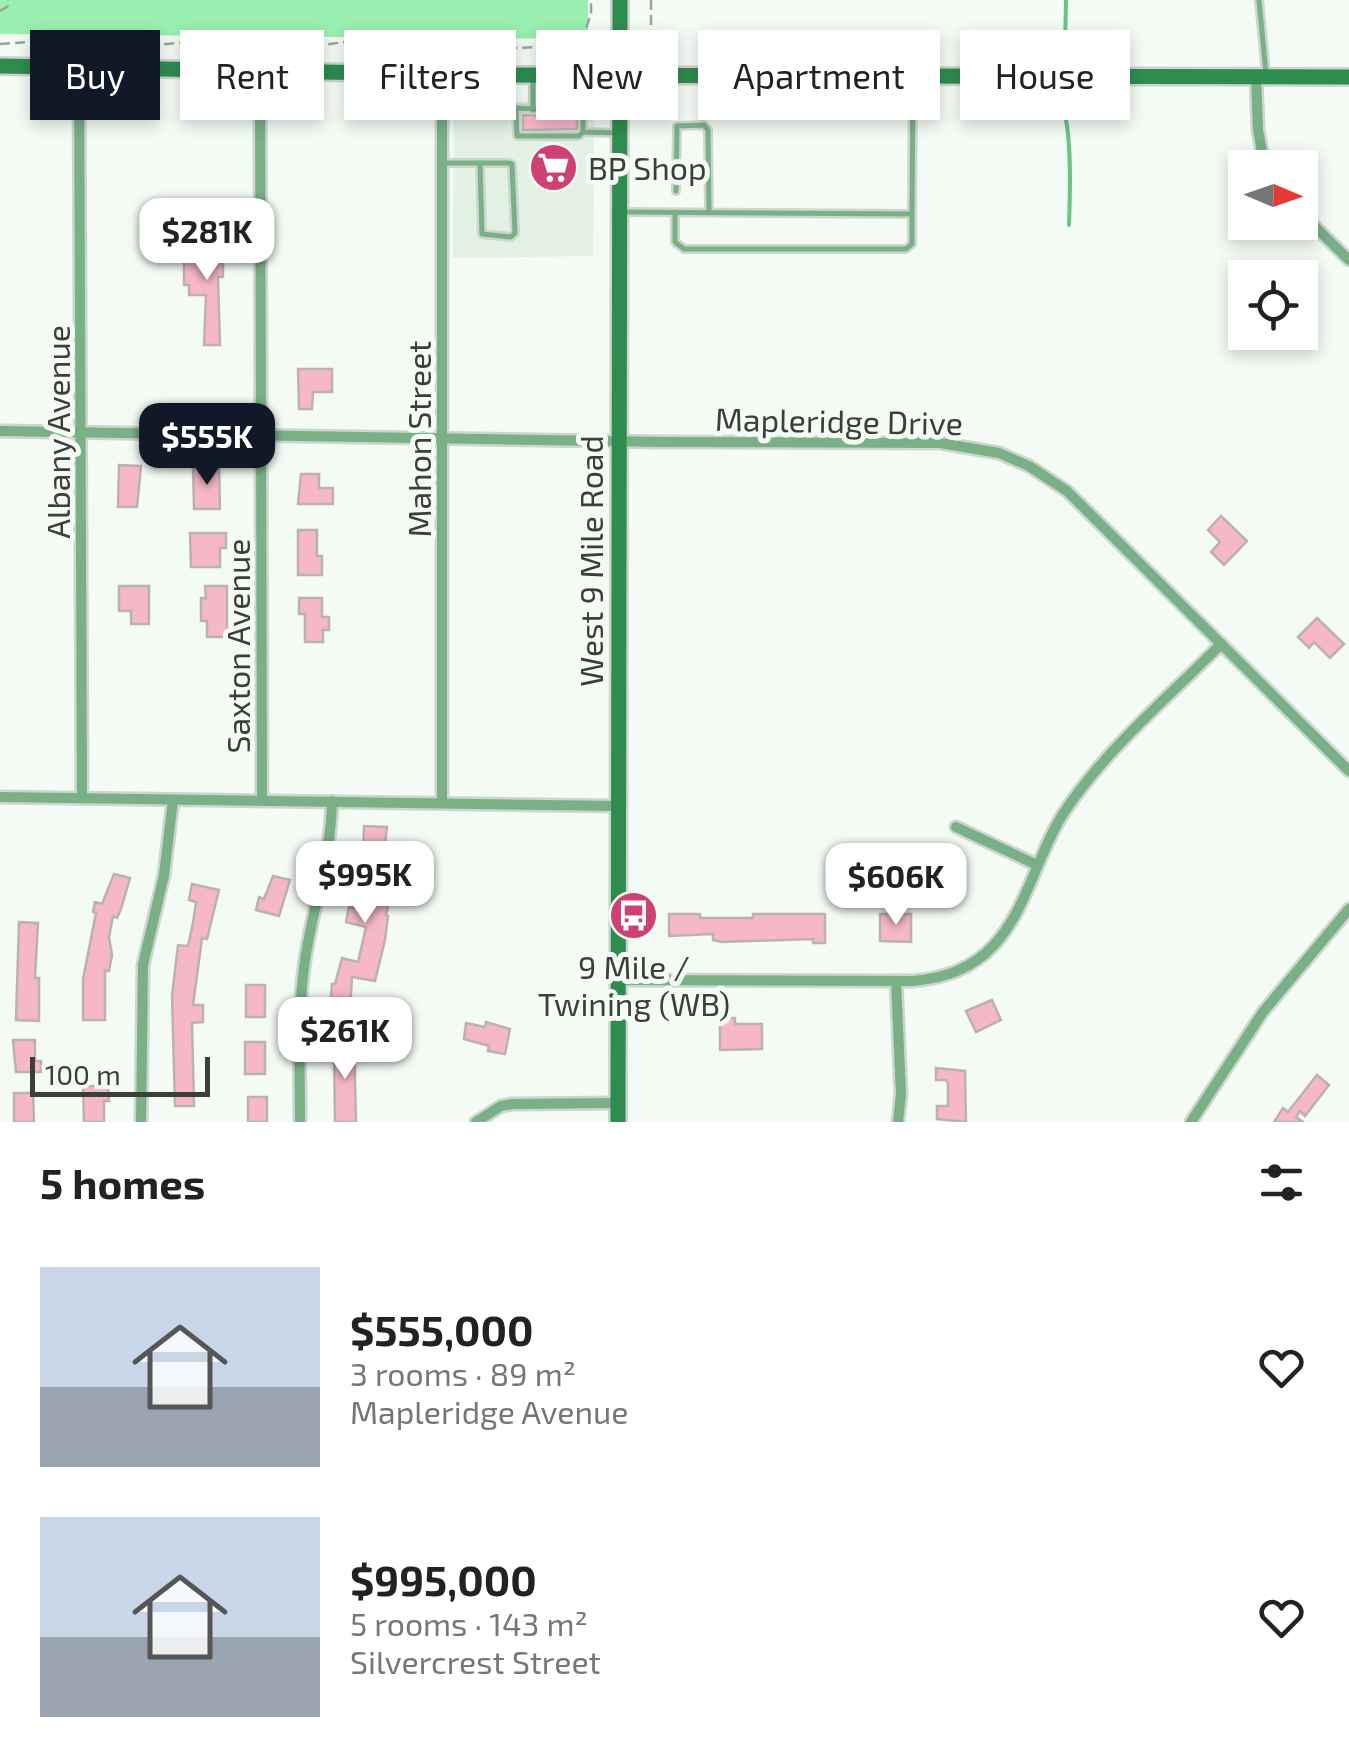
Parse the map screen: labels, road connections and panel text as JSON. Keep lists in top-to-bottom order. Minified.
{"streets":{"main road":["West 9 Mile Road"],"street":["Mapleridge Drive","Albany Avenue","Mahon Street","Saxton Avenue"]},"crossings":[["Mapleridge Drive","Albany Avenue"],["Mapleridge Drive","Mahon Street"],["Mapleridge Drive","West 9 Mile Road"],["Mapleridge Drive","Saxton Avenue"]],"places":{"supermarket":["BP Shop"],"bus stop":["9 Mile / Twining (WB)"]},"scale_bar":"100 m","north":"right","page":{"chip":["Buy","Rent","Filters","New","Apartment","House"],"price":["$281K","$555K","$995K","$606K","$261K"],"scale":"100 m","heading":"5 homes","list":[{"name":"$555,000","note":"3 rooms · 89 m² · Mapleridge Avenue"},{"name":"$995,000","note":"5 rooms · 143 m² · Silvercrest Street"}]}}
